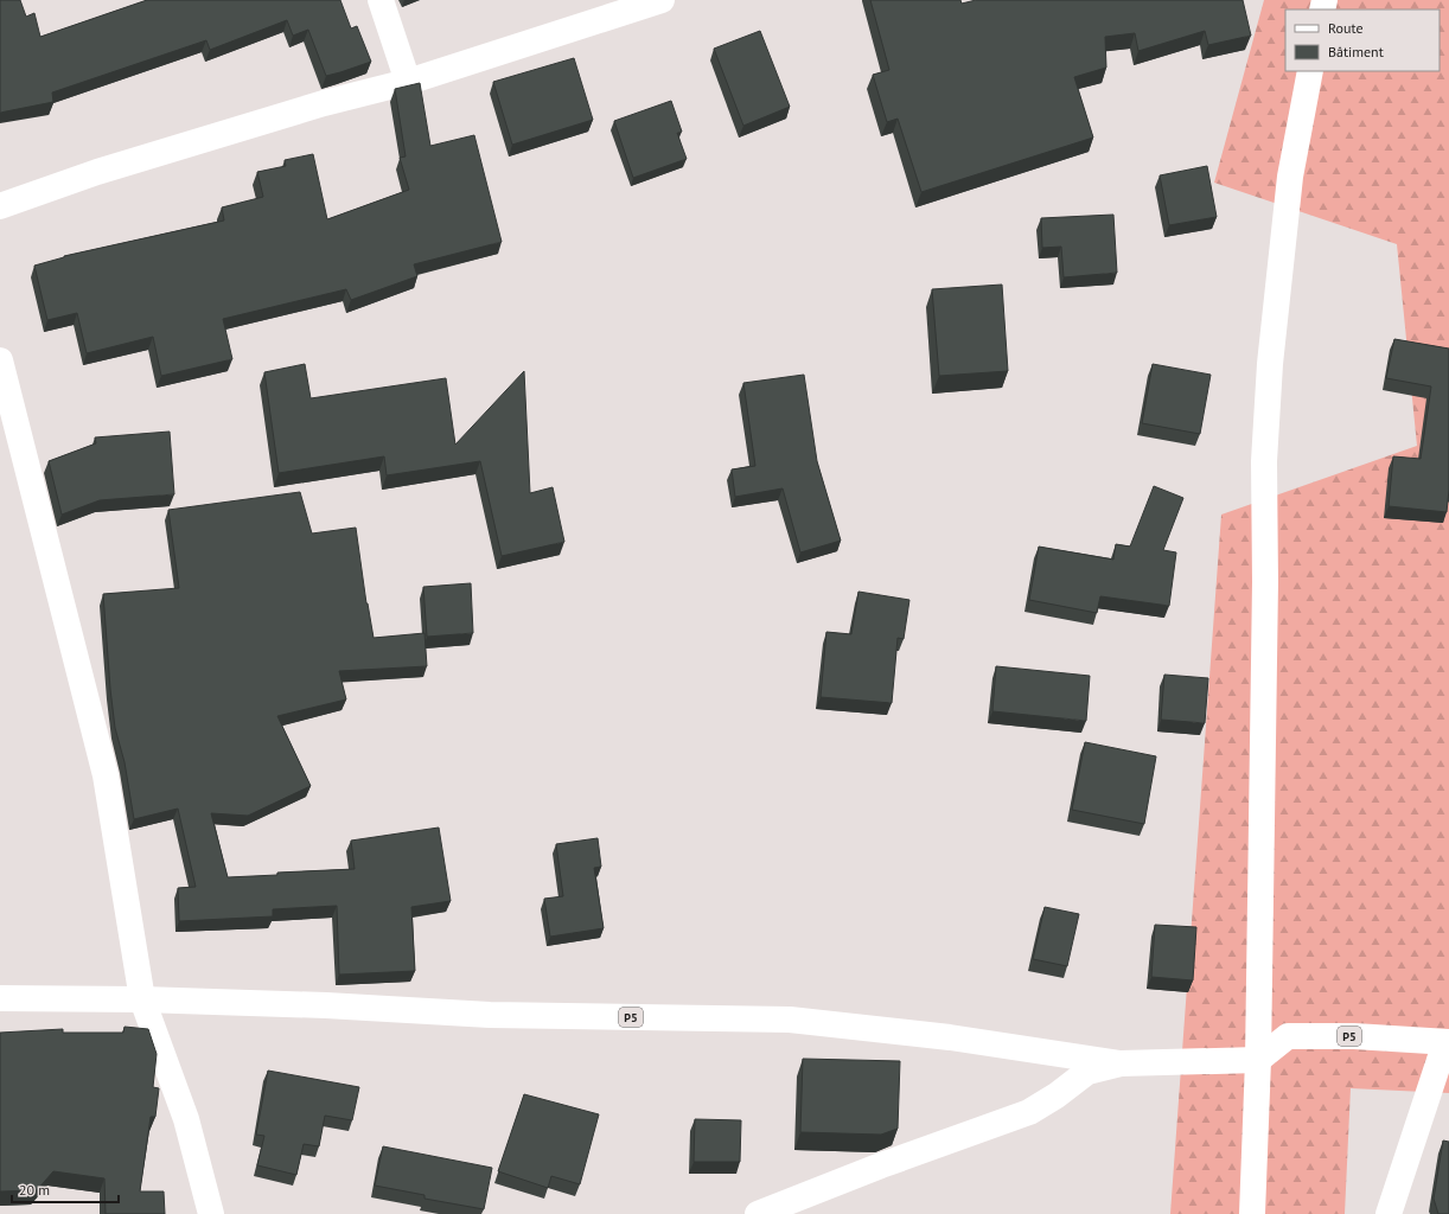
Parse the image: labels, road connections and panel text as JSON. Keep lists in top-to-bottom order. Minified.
{"streets":{"street":["P5"]},"legend":["Route","Bâtiment"],"scale_bar":"20 m"}
